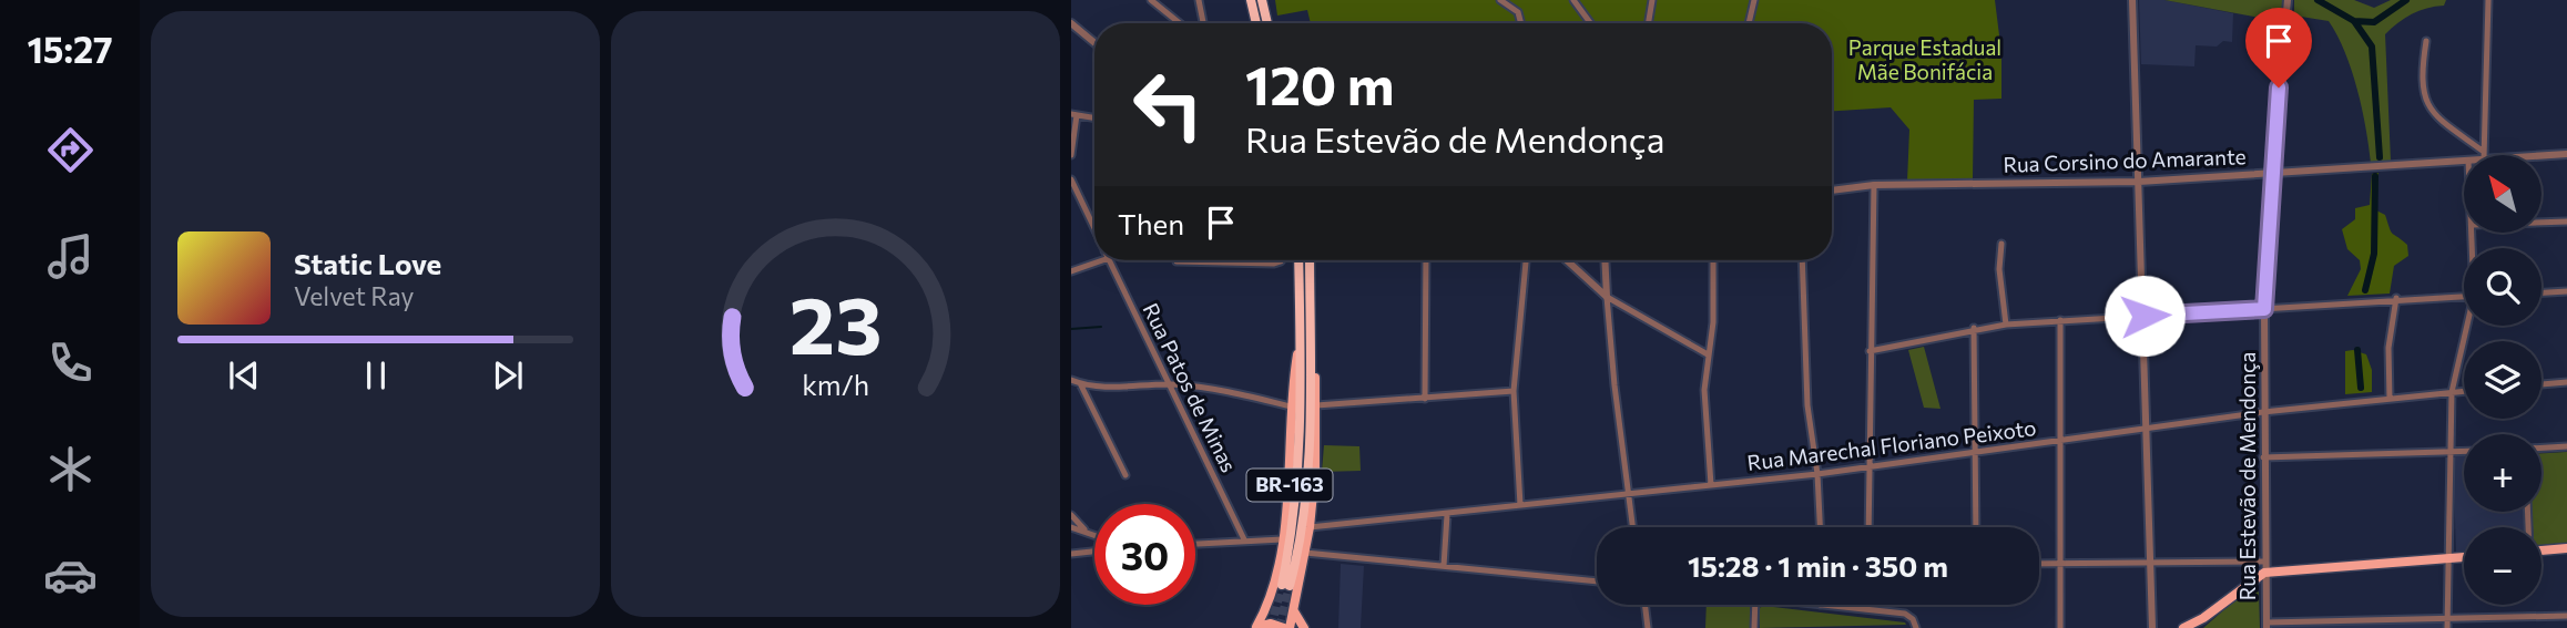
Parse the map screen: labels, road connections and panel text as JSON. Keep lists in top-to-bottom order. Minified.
{"streets":{"highway":["BR-163"],"street":["Rua Corsino do Amarante","Rua Patos de Minas","Rua Marechal Floriano Peixoto","Rua Estevão de Mendonça"]},"crossings":[["Rua Corsino do Amarante","Rua Estevão de Mendonça"],["Rua Marechal Floriano Peixoto","Rua Estevão de Mendonça"],["Rua Marechal Floriano Peixoto","BR-163"]],"parks":["Parque Estadual Mãe Bonifácia"],"north":"top left","page":{"tabs":"15:27","turn":["120 m","Rua Estevão de Mendonça"],"map_buttons":["+","−"],"then":"Then","song":["Static Love","Velvet Ray"],"limit":"30","trip":"15:28 · 1 min · 350 m","gauge":["23","km/h"]}}
